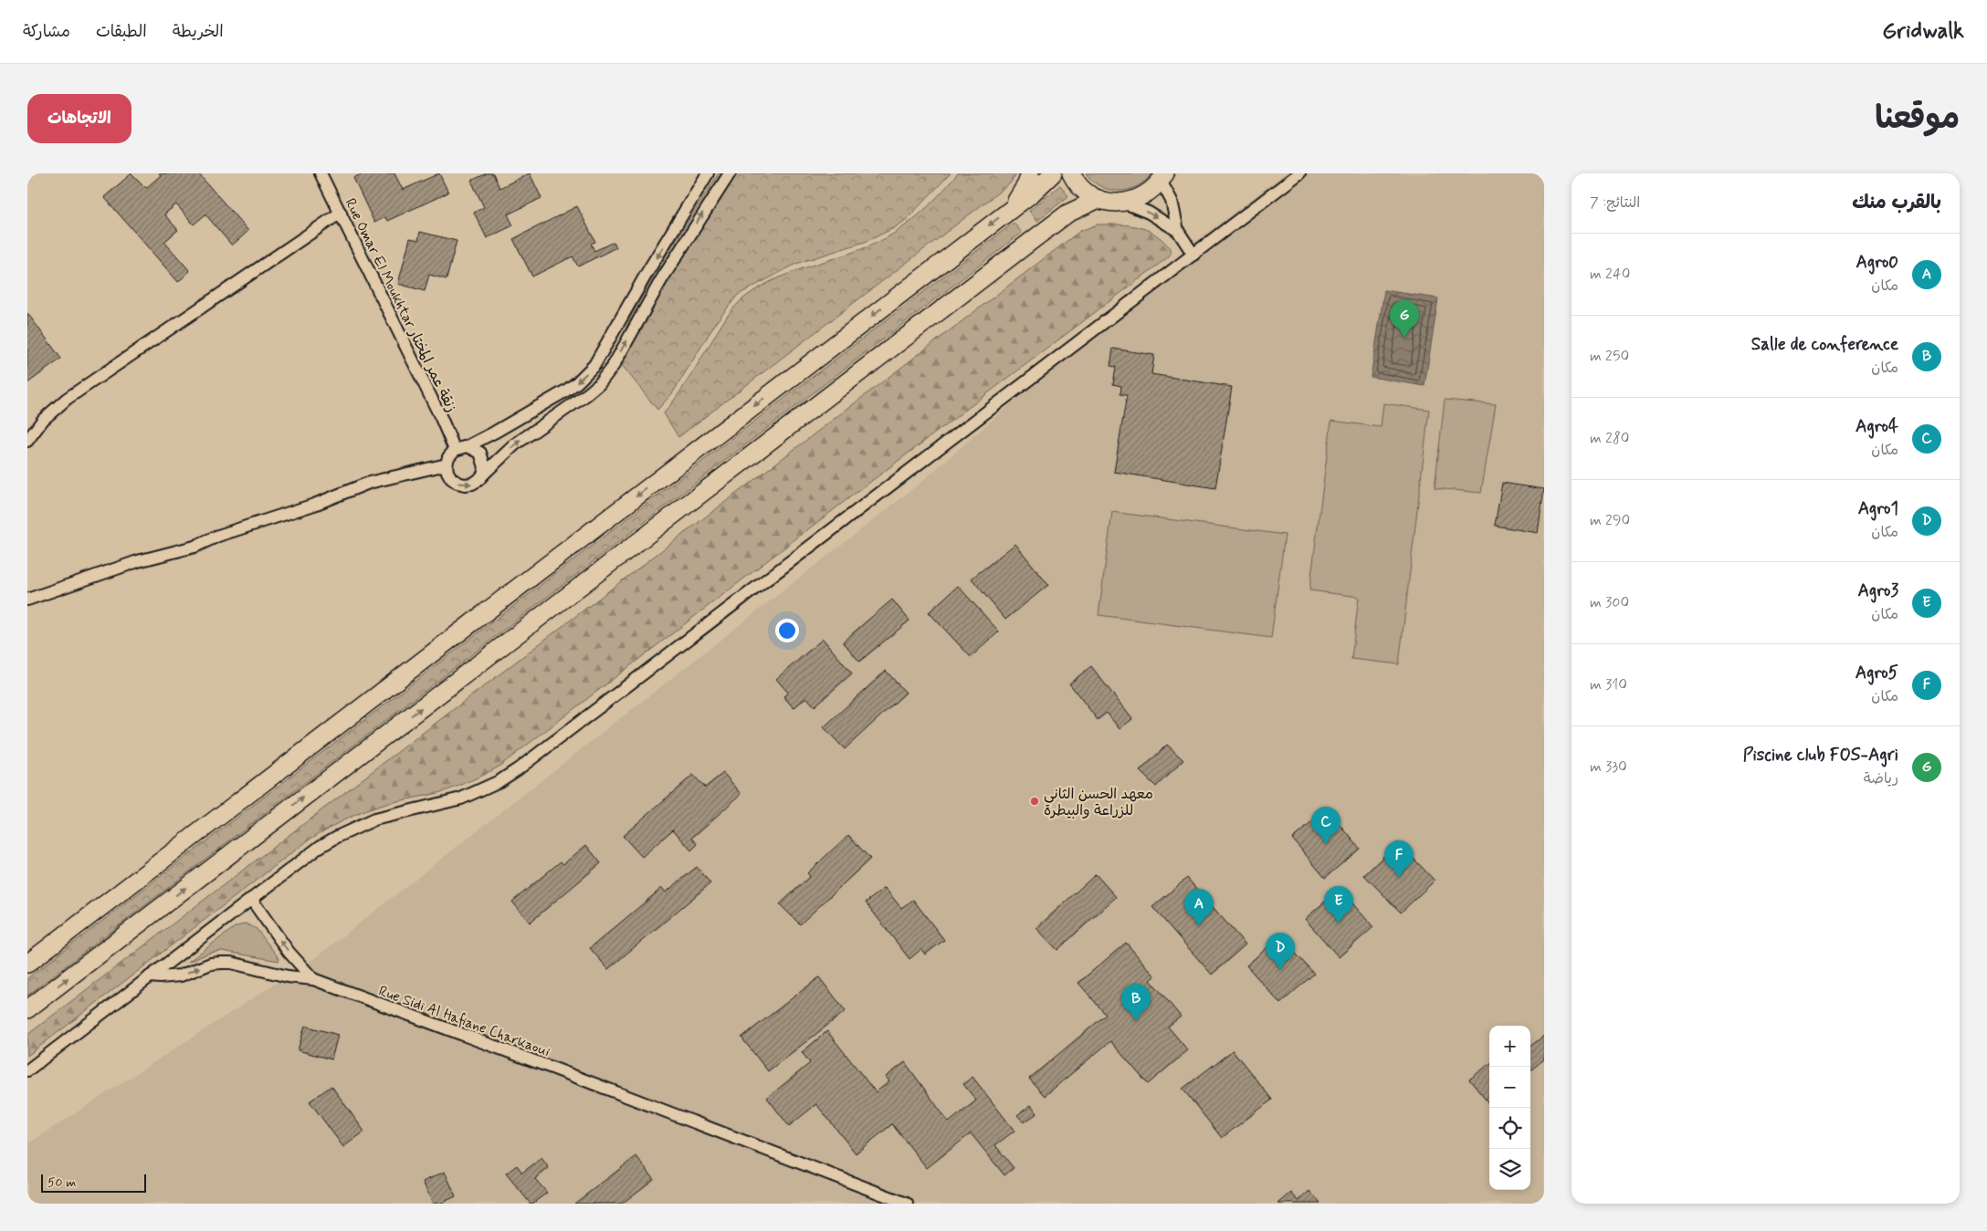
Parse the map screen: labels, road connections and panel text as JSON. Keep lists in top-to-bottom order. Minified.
{"streets":{"street":["Rue Omar El Moukhtar زنقة عمر المختار","Rue Sidi Al Hafiane Charkaoui"]},"places":["معهد الحسن الثاني للزراعة والبيطرة"],"scale_bar":"50 m","page":{"header":"Gridwalk","nav":["الخريطة","الطبقات","مشاركة"],"title":"موقعنا","buttons":"الاتجاهات","heading":["بالقرب منك","النتائج: 7"],"list":[{"mark":"A","name":"Agro0","note":"مكان","value":"240 m"},{"mark":"B","name":"Salle de conference","note":"مكان","value":"250 m"},{"mark":"C","name":"Agro4","note":"مكان","value":"280 m"},{"mark":"D","name":"Agro1","note":"مكان","value":"290 m"},{"mark":"E","name":"Agro3","note":"مكان","value":"300 m"},{"mark":"F","name":"Agro5","note":"مكان","value":"310 m"},{"mark":"G","name":"Piscine club FOS-Agri","note":"رياضة","value":"330 m"}],"pins":["G","C","F","E","A","D","B"],"map_buttons":["+","−"],"scale":"50 m"}}
